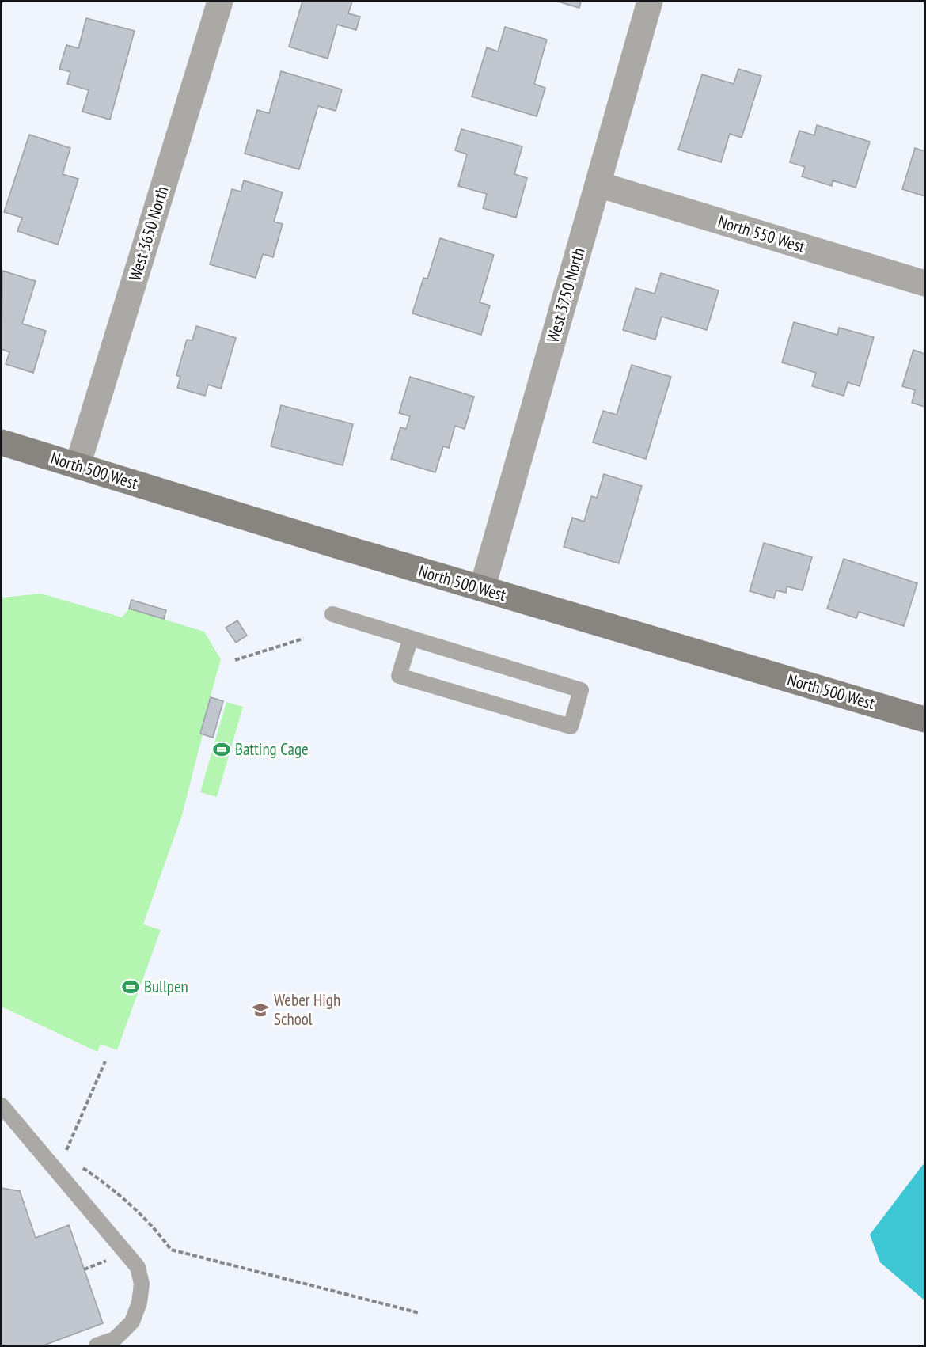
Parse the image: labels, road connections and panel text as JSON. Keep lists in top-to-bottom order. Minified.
{"streets":{"street":["West 3650 North","North 550 West","West 3750 North","North 500 West"]},"crossings":[["West 3650 North","North 500 West"],["North 550 West","West 3750 North"],["West 3750 North","North 500 West"]],"places":{"sports":["Batting Cage","Bullpen"],"school or university":["Weber High School"]}}
